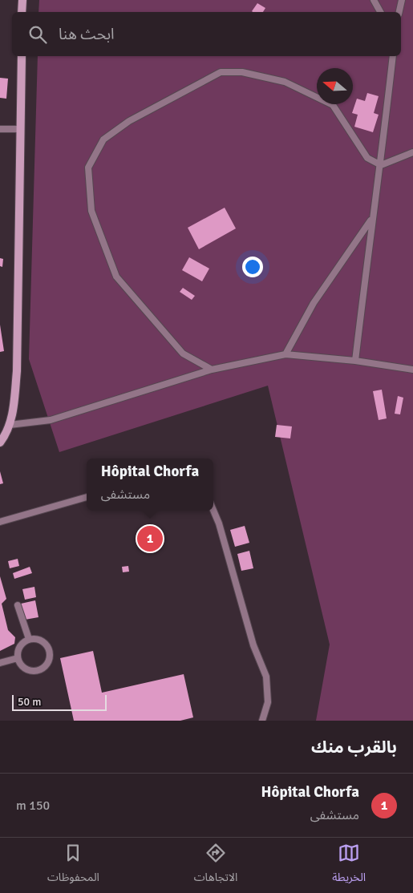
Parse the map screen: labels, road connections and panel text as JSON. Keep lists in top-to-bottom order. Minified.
{"scale_bar":"50 m","north":"left","page":{"search":"ابحث هنا","popup":["Hôpital Chorfa","مستشفى"],"pins":"1","scale":"50 m","heading":"بالقرب منك","list":[{"mark":"1","name":"Hôpital Chorfa","note":"مستشفى","value":"150 m"}],"nav":["الخريطة","الاتجاهات","المحفوظات"]}}
